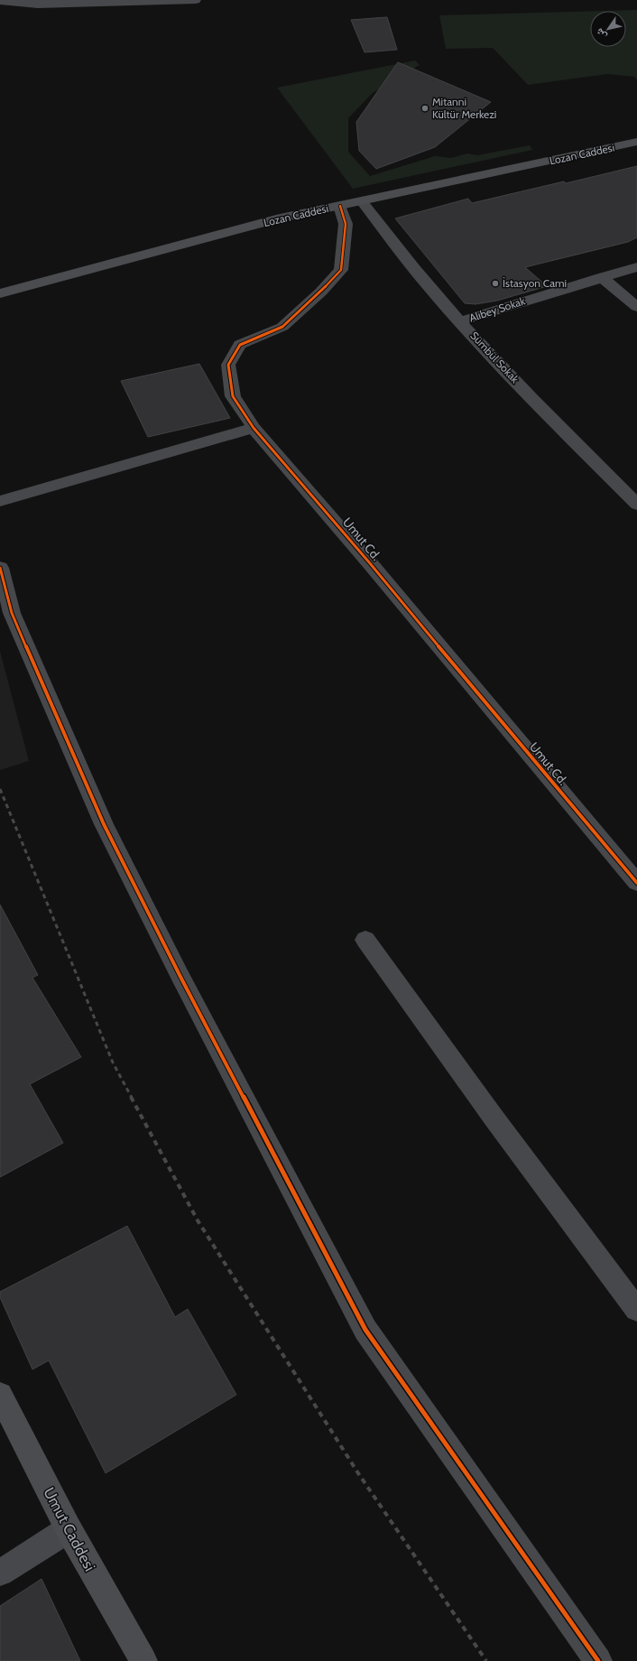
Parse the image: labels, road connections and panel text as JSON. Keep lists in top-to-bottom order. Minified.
{"streets":{"main road":["Lozan Caddesi","Umut Caddesi"],"street":["Alibey Sokak","Sümbül Sokak","Umut Cd."]},"crossings":[["Lozan Caddesi","Sümbül Sokak"],["Lozan Caddesi","Umut Cd."],["Alibey Sokak","Sümbül Sokak"]],"places":["Mitanni Kültür Merkezi","İstasyon Cami"],"north":"bottom left"}
